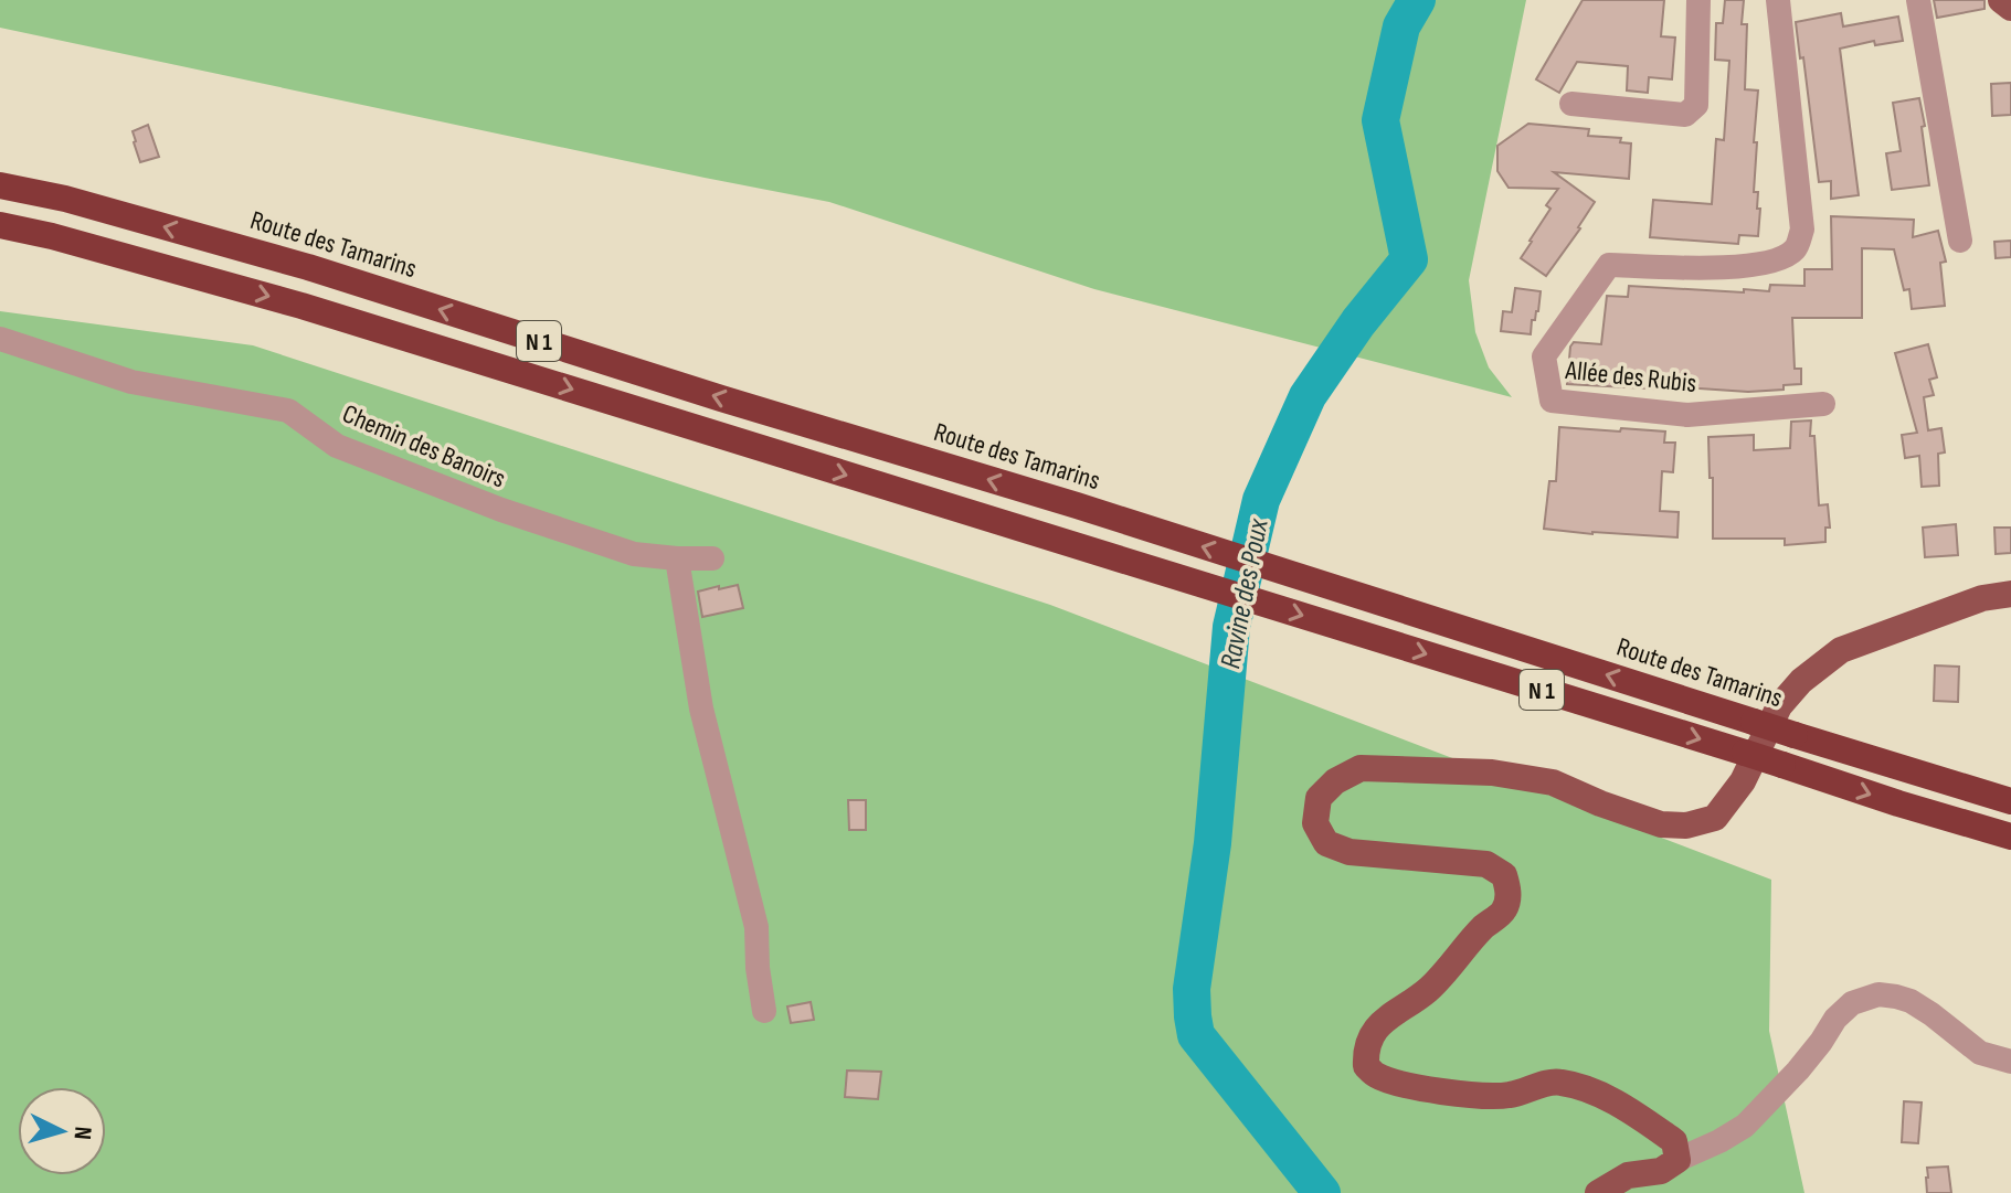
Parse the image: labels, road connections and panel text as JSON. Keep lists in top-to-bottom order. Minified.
{"streets":{"highway":["Route des Tamarins","N 1"],"street":["Allée des Rubis","Chemin des Banoirs"]},"water":["Ravine des Poux"],"north":"right"}
